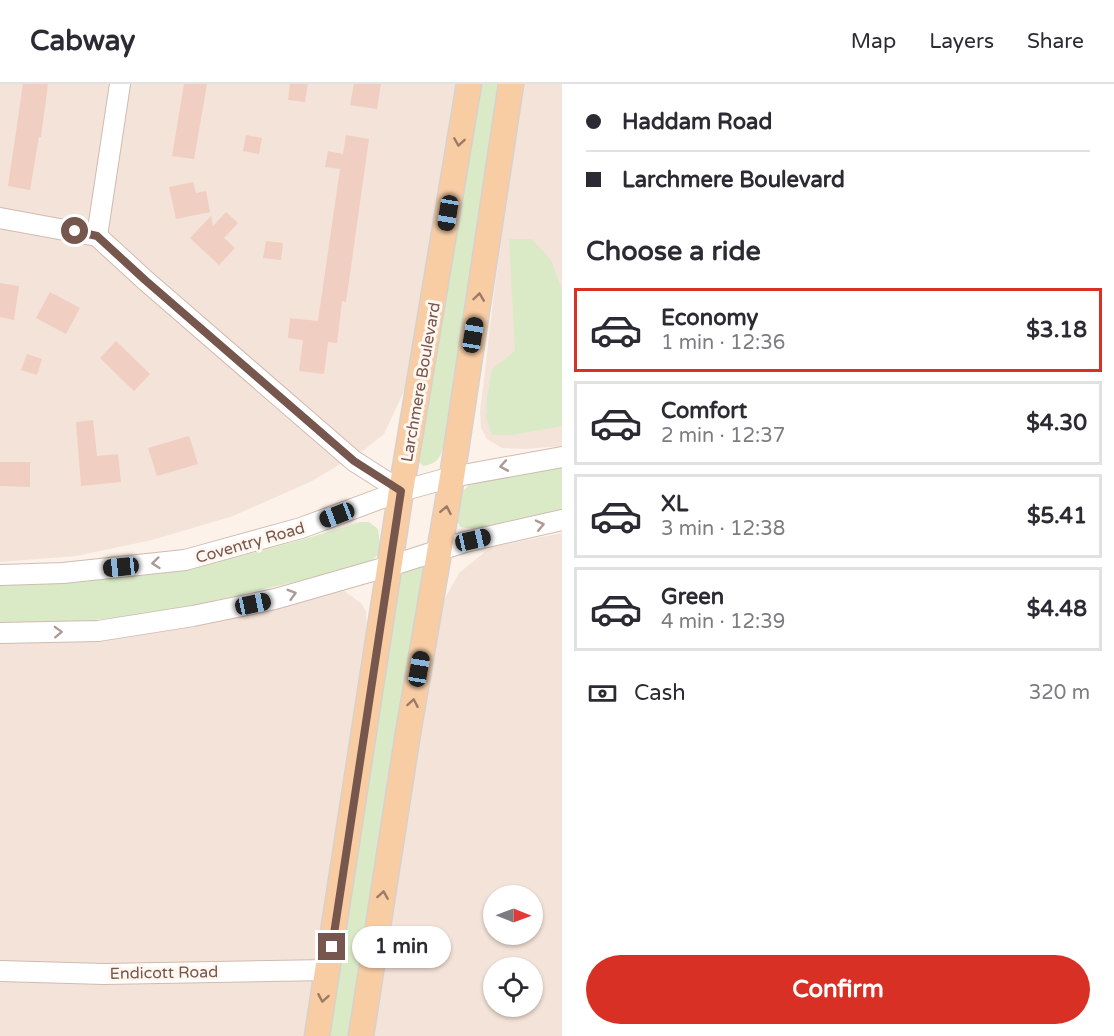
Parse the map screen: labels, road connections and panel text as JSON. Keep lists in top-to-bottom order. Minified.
{"streets":{"main road":["Larchmere Boulevard"],"street":["Coventry Road","Endicott Road"]},"crossings":[["Larchmere Boulevard","Coventry Road"],["Larchmere Boulevard","Endicott Road"]],"north":"right","page":{"header":"Cabway","nav":["Map","Layers","Share"],"banner":["Haddam Road","Larchmere Boulevard"],"heading":"Choose a ride","list":[{"name":"Economy","note":"1 min · 12:36","value":"$3.18"},{"name":"Comfort","note":"2 min · 12:37","value":"$4.30"},{"name":"XL","note":"3 min · 12:38","value":"$5.41"},{"name":"Green","note":"4 min · 12:39","value":"$4.48"}],"pay":["Cash","320 m"],"bubble":"1 min","buttons":"Confirm"}}
